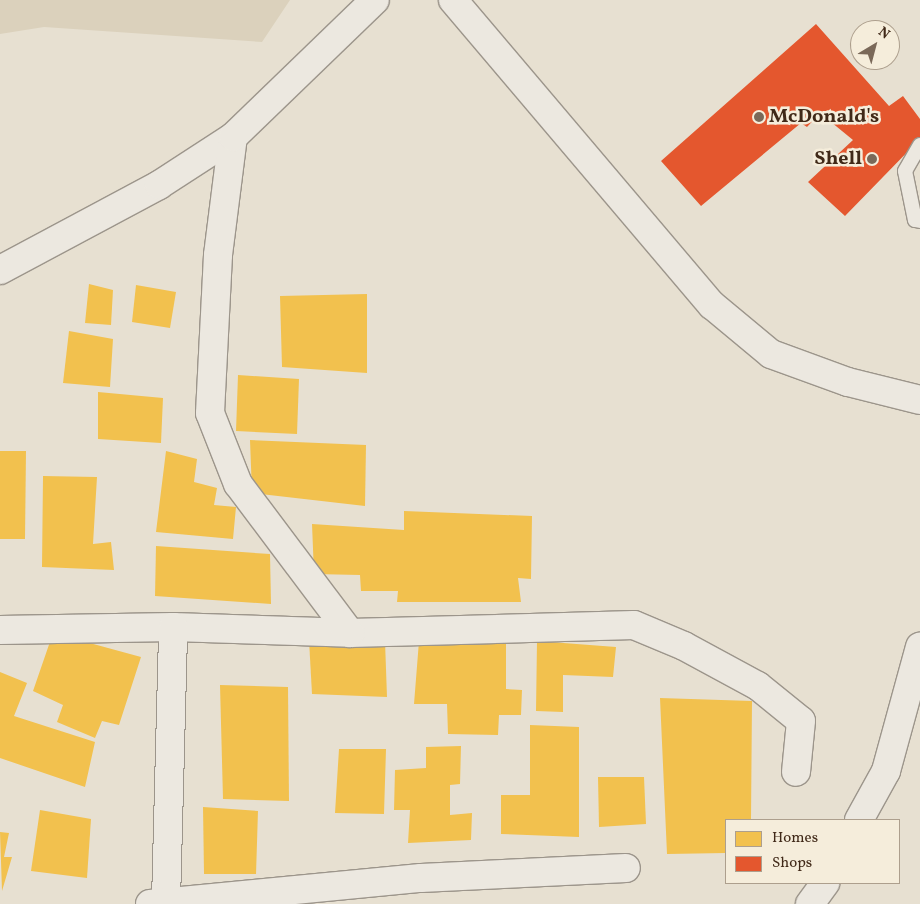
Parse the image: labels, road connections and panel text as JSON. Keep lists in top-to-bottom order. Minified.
{"places":["McDonald's","Shell"],"legend":["Homes","Shops"],"north":"top right"}
